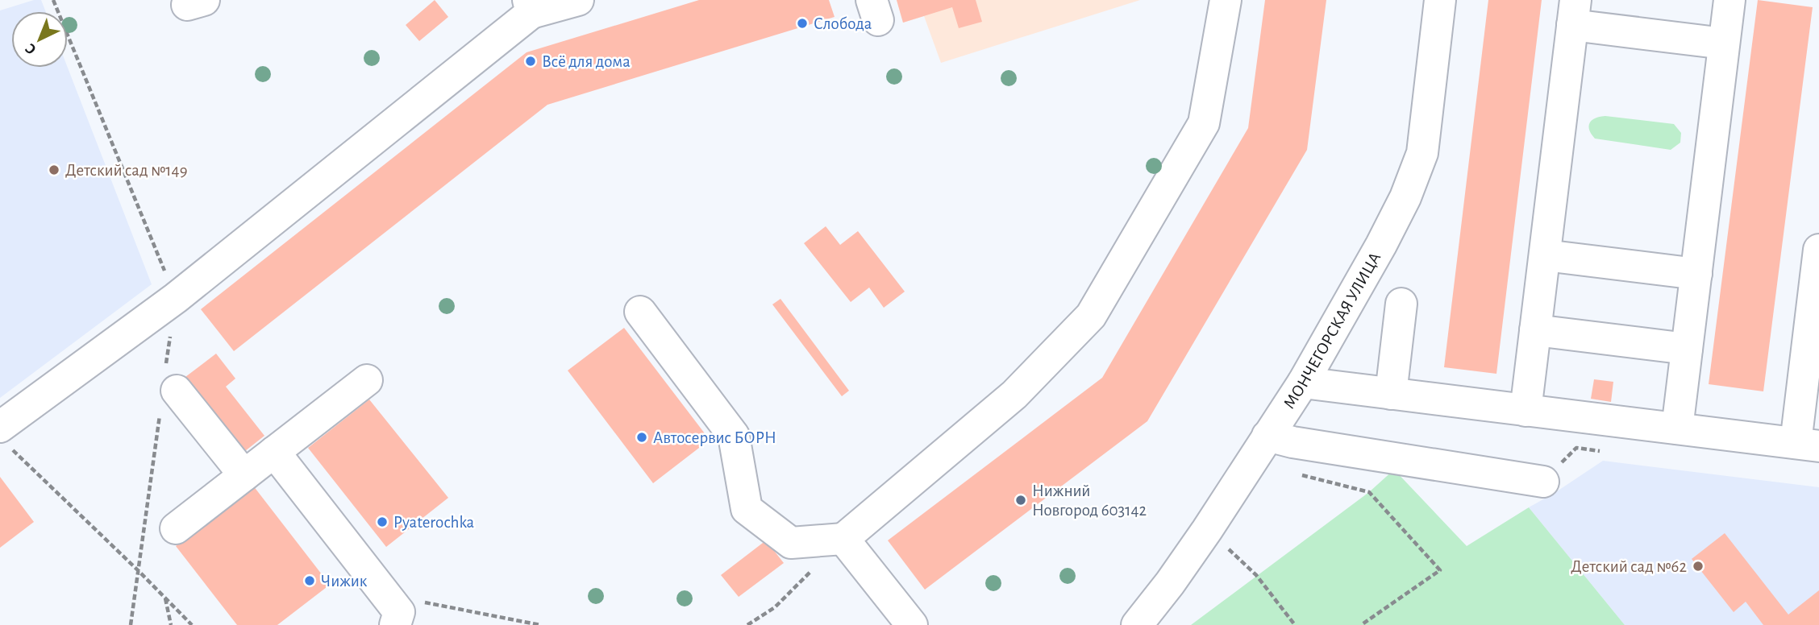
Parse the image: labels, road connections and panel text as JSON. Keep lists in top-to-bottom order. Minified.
{"streets":{"street":["МОНЧЕГОРСКАЯ УЛИЦА"]},"places":["Слобода","Всё для дома","Детский сад №149","Автосервис БОРН","Нижний Новгород 603142","Pyaterochka","Детский сад №62","Чижик"],"north":"bottom left"}
